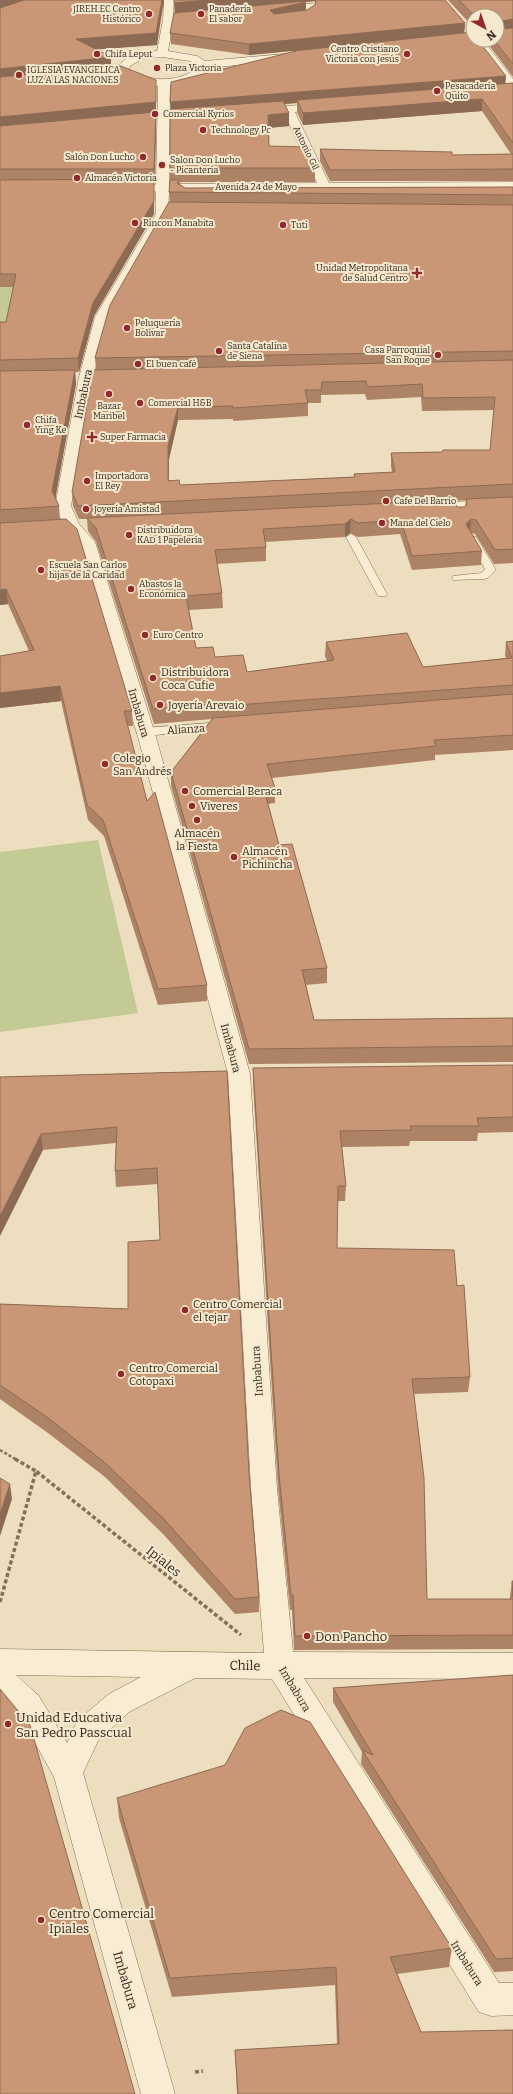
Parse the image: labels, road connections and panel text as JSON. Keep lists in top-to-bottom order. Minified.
{"streets":{"street":["Antonio Gil","Avenida 24 de Mayo","Imbabura","Chile"],"lane":["Alianza"],"path":["Ipiales"]},"crossings":[["Antonio Gil","Avenida 24 de Mayo"],["Avenida 24 de Mayo","Imbabura"],["Imbabura","Alianza"],["Imbabura","Ipiales"],["Imbabura","Chile"],["Ipiales","Chile"]],"places":{"other":["JIREH.EC Centro Histórico","Panadería El sabor","Chifa Leput","Centro Cristiano Victoria con Jesús","Plaza Victoria","IGLESIA EVANGELICA LUZ A LAS NACIONES","Pesacadería Quito","Comercial Kyrios","Technology Pc","Salón Don Lucho","Salon Don Lucho - Picanteria","Almacén Victoria","Rincon Manabita","Tuti","Peluquería Bolivar","Santa Catalina de Siena","Casa Parroquial San Roque","El buen café","Bazar Maribel","Comercial H&B","Chifa Ying Ke","Importadora El Rey","Cafe Del Barrio","Joyería Amistad","Mana del Cielo","Distribuidora KAD 1 Papelería","Escuela San Carlos hijas de la Caridad","Abastos la Económica","Euro Centro","Distribuidora Coca Cufie","Joyería Arevaio","Colegio San Andrés","Comercial Beraca","Viveres","Almacén la Fiesta","Almacén Pichincha","Centro Comercial el tejar","Centro Comercial Cotopaxi","Don Pancho","Unidad Educativa San Pedro Passcual","Centro Comercial Ipiales"],"health":["Unidad Metropolitana de Salud Centro","Super Farmacia"]},"north":"bottom right"}
